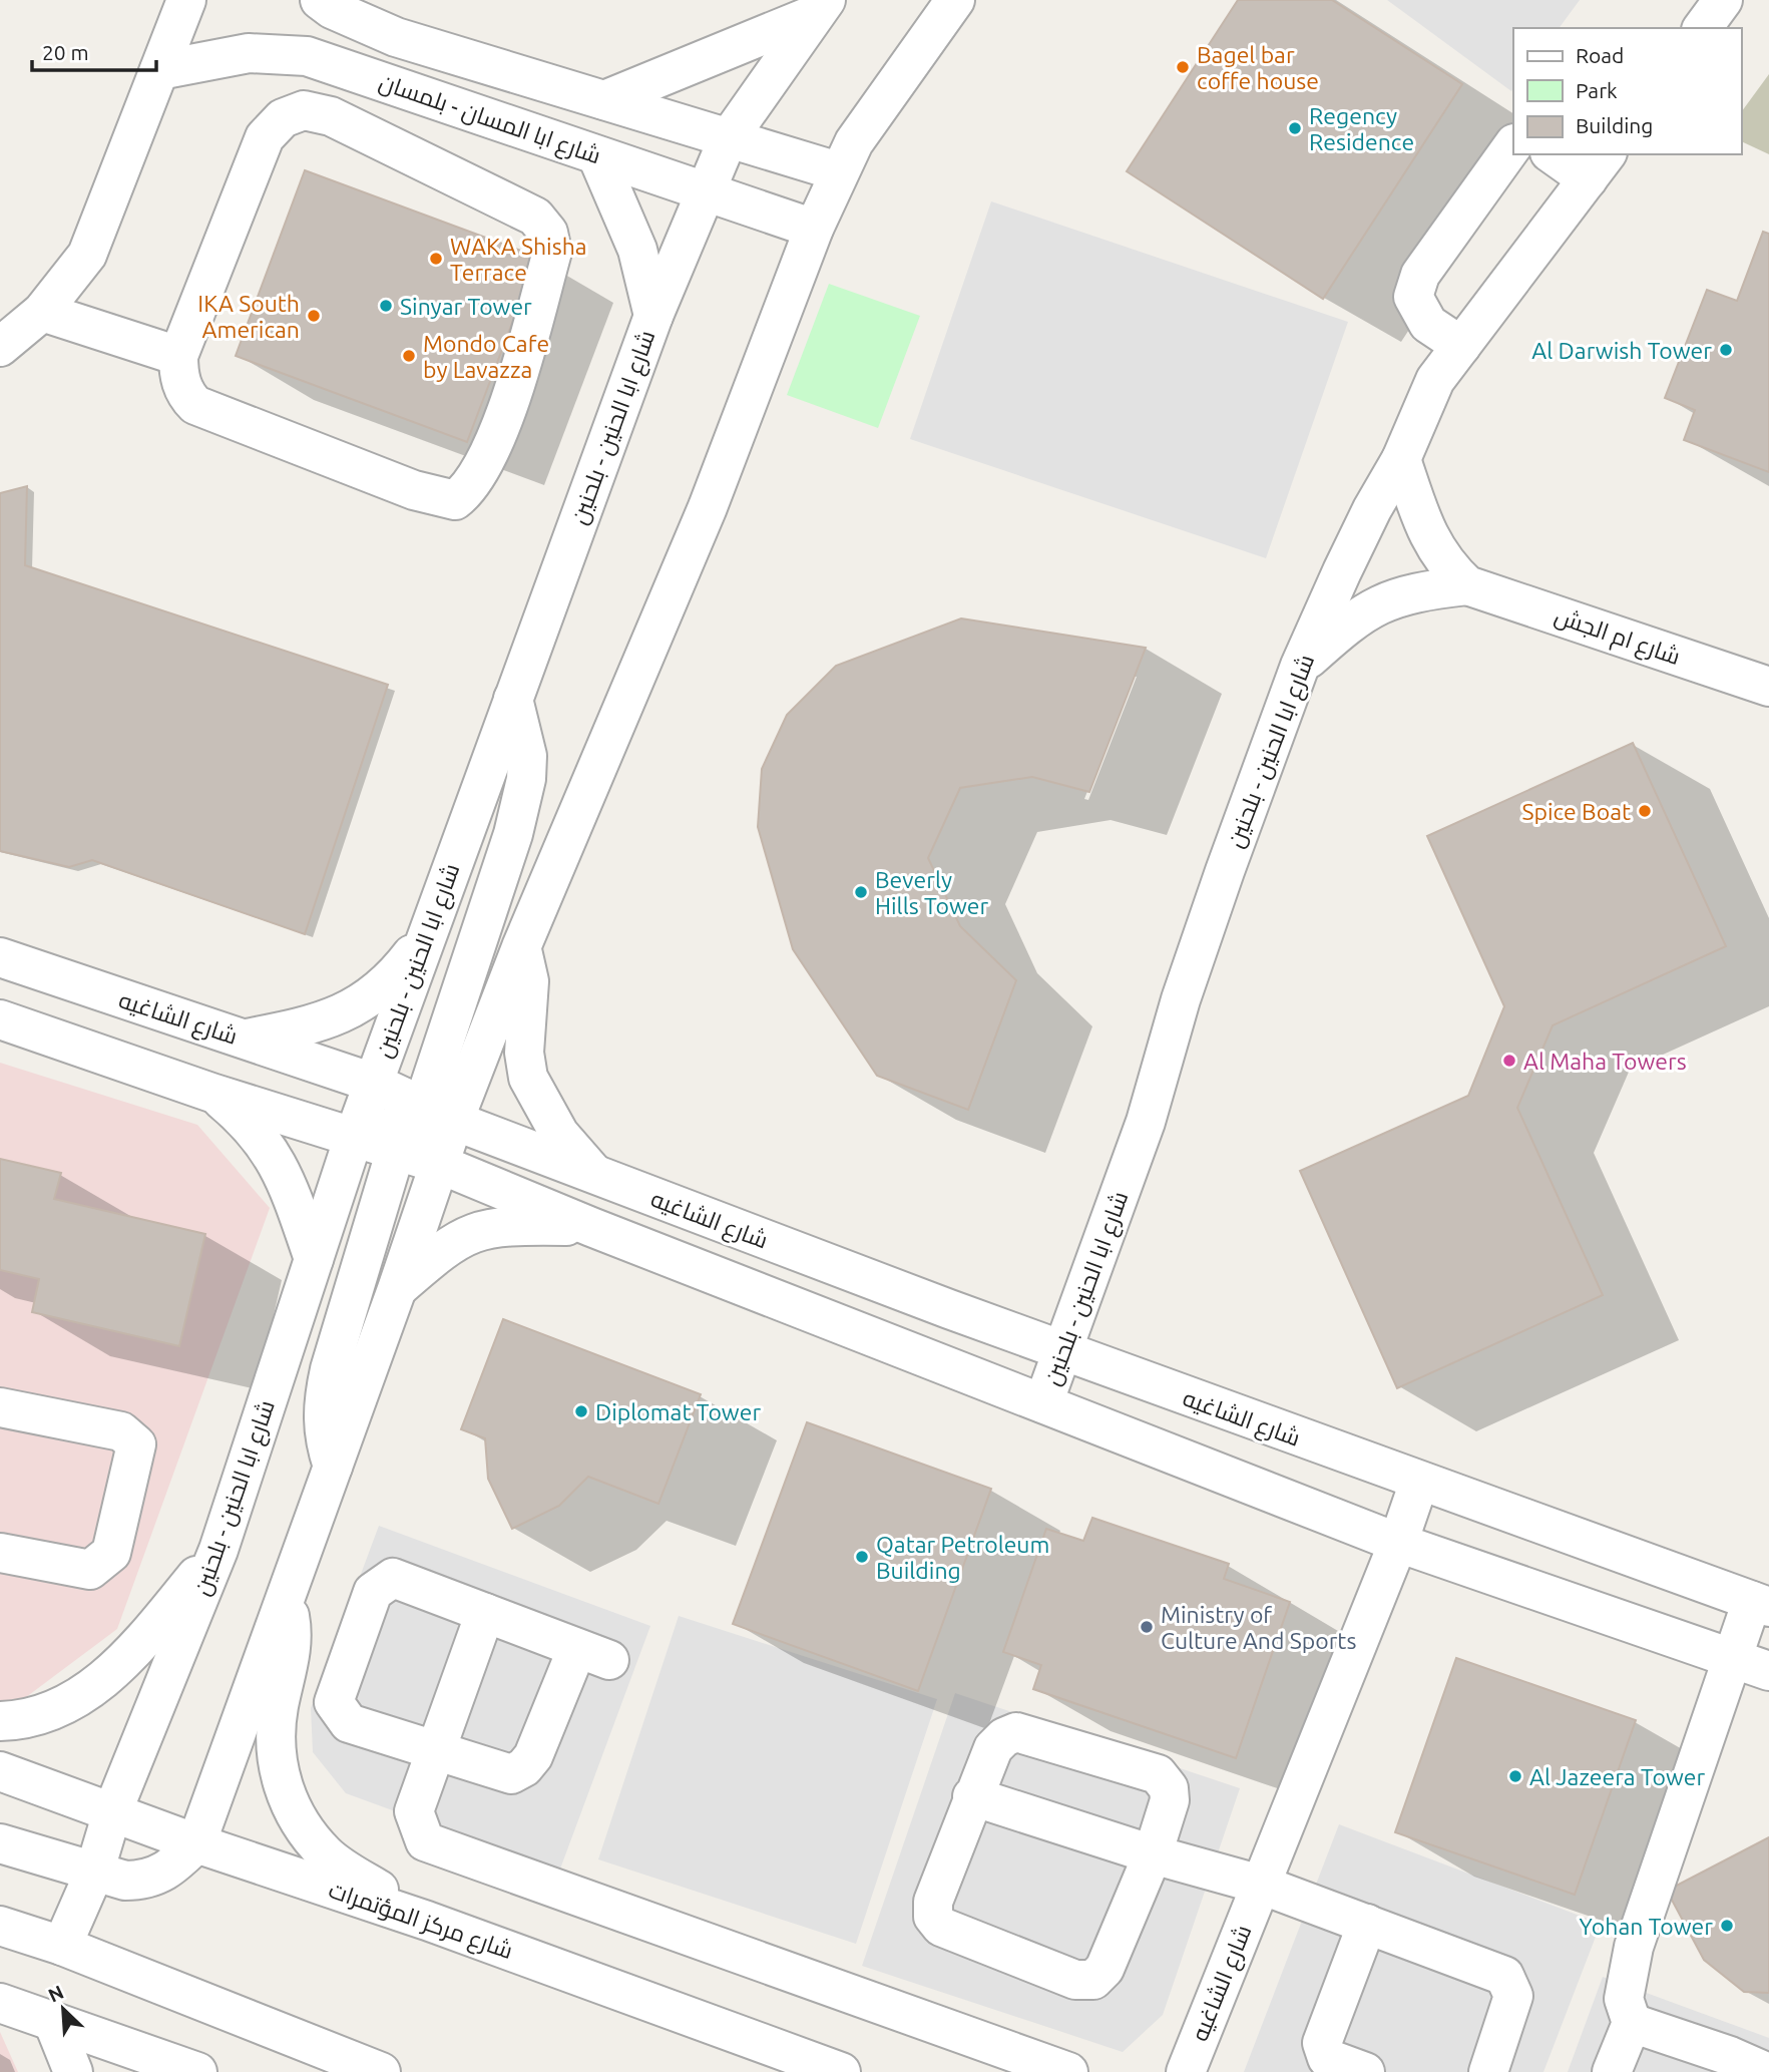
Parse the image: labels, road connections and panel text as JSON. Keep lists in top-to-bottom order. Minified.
{"streets":{"street":["شارع ابا المسان - بلمسان","شارع ابا الحنين - بلحنين","شارع ام الجش","شارع الشاغيه","شارع مركز المؤتمرات"]},"crossings":[["شارع ابا المسان - بلمسان","شارع ابا الحنين - بلحنين"],["شارع ابا الحنين - بلحنين","شارع ام الجش"],["شارع ابا الحنين - بلحنين","شارع الشاغيه"],["شارع ابا الحنين - بلحنين","شارع مركز المؤتمرات"]],"places":["Bagel bar coffe house","Regency Residence","WAKA Shisha Terrace","Sinyar Tower","IKA South American","Al Darwish Tower","Mondo Cafe by Lavazza","Spice Boat","Beverly Hills Tower","Al Maha Towers","Diplomat Tower","Qatar Petroleum Building","Ministry of Culture And Sports","Al Jazeera Tower","Yohan Tower"],"legend":["Road","Park","Building"],"scale_bar":"20 m","north":"top left"}
